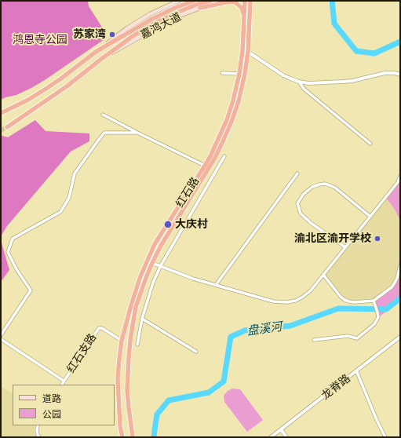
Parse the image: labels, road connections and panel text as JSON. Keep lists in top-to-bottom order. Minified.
{"streets":{"highway":["嘉鸿大道","红石路"],"street":["红石支路","龙脊路"]},"crossings":[["红石路","红石支路"]],"water":["盘溪河"],"parks":["鸿恩寺公园"],"places":["苏家湾","大庆村","渝北区渝开学校"],"legend":["道路","公园"]}
